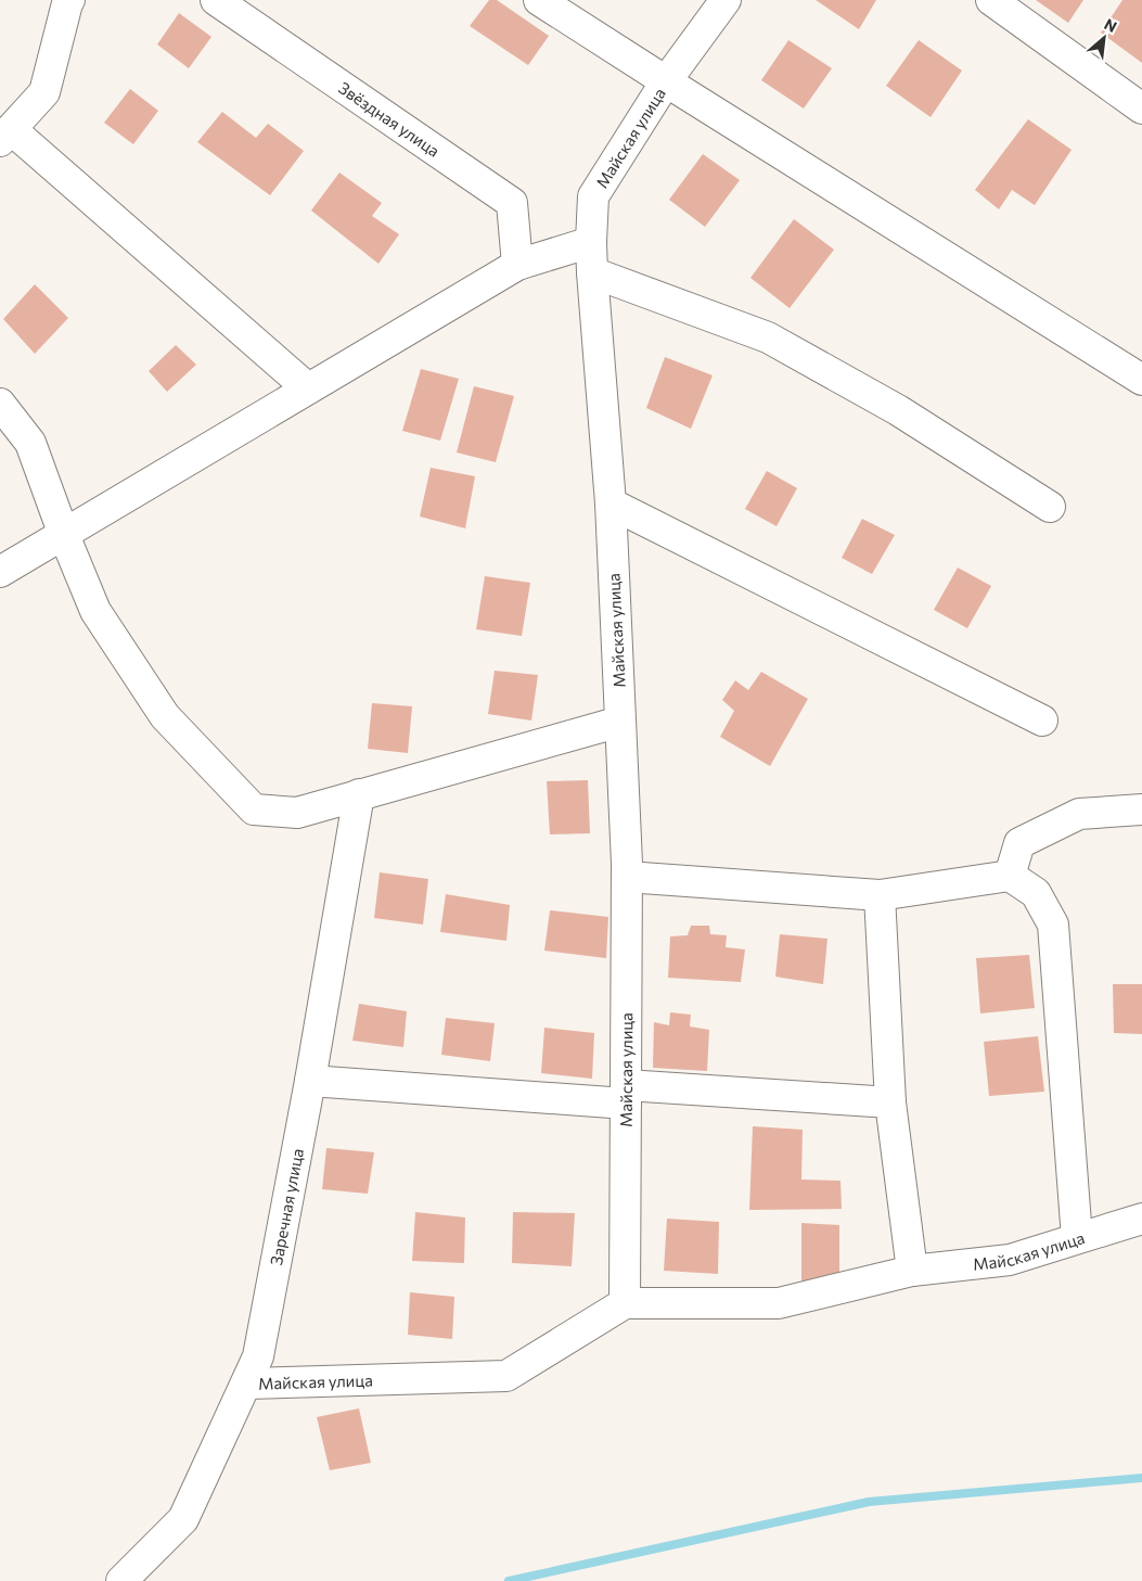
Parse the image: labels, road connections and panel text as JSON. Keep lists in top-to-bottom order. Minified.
{"streets":{"street":["Звёздная улица","Майская улица","Заречная улица"]},"crossings":[["Майская улица","Заречная улица"]],"north":"top right"}
